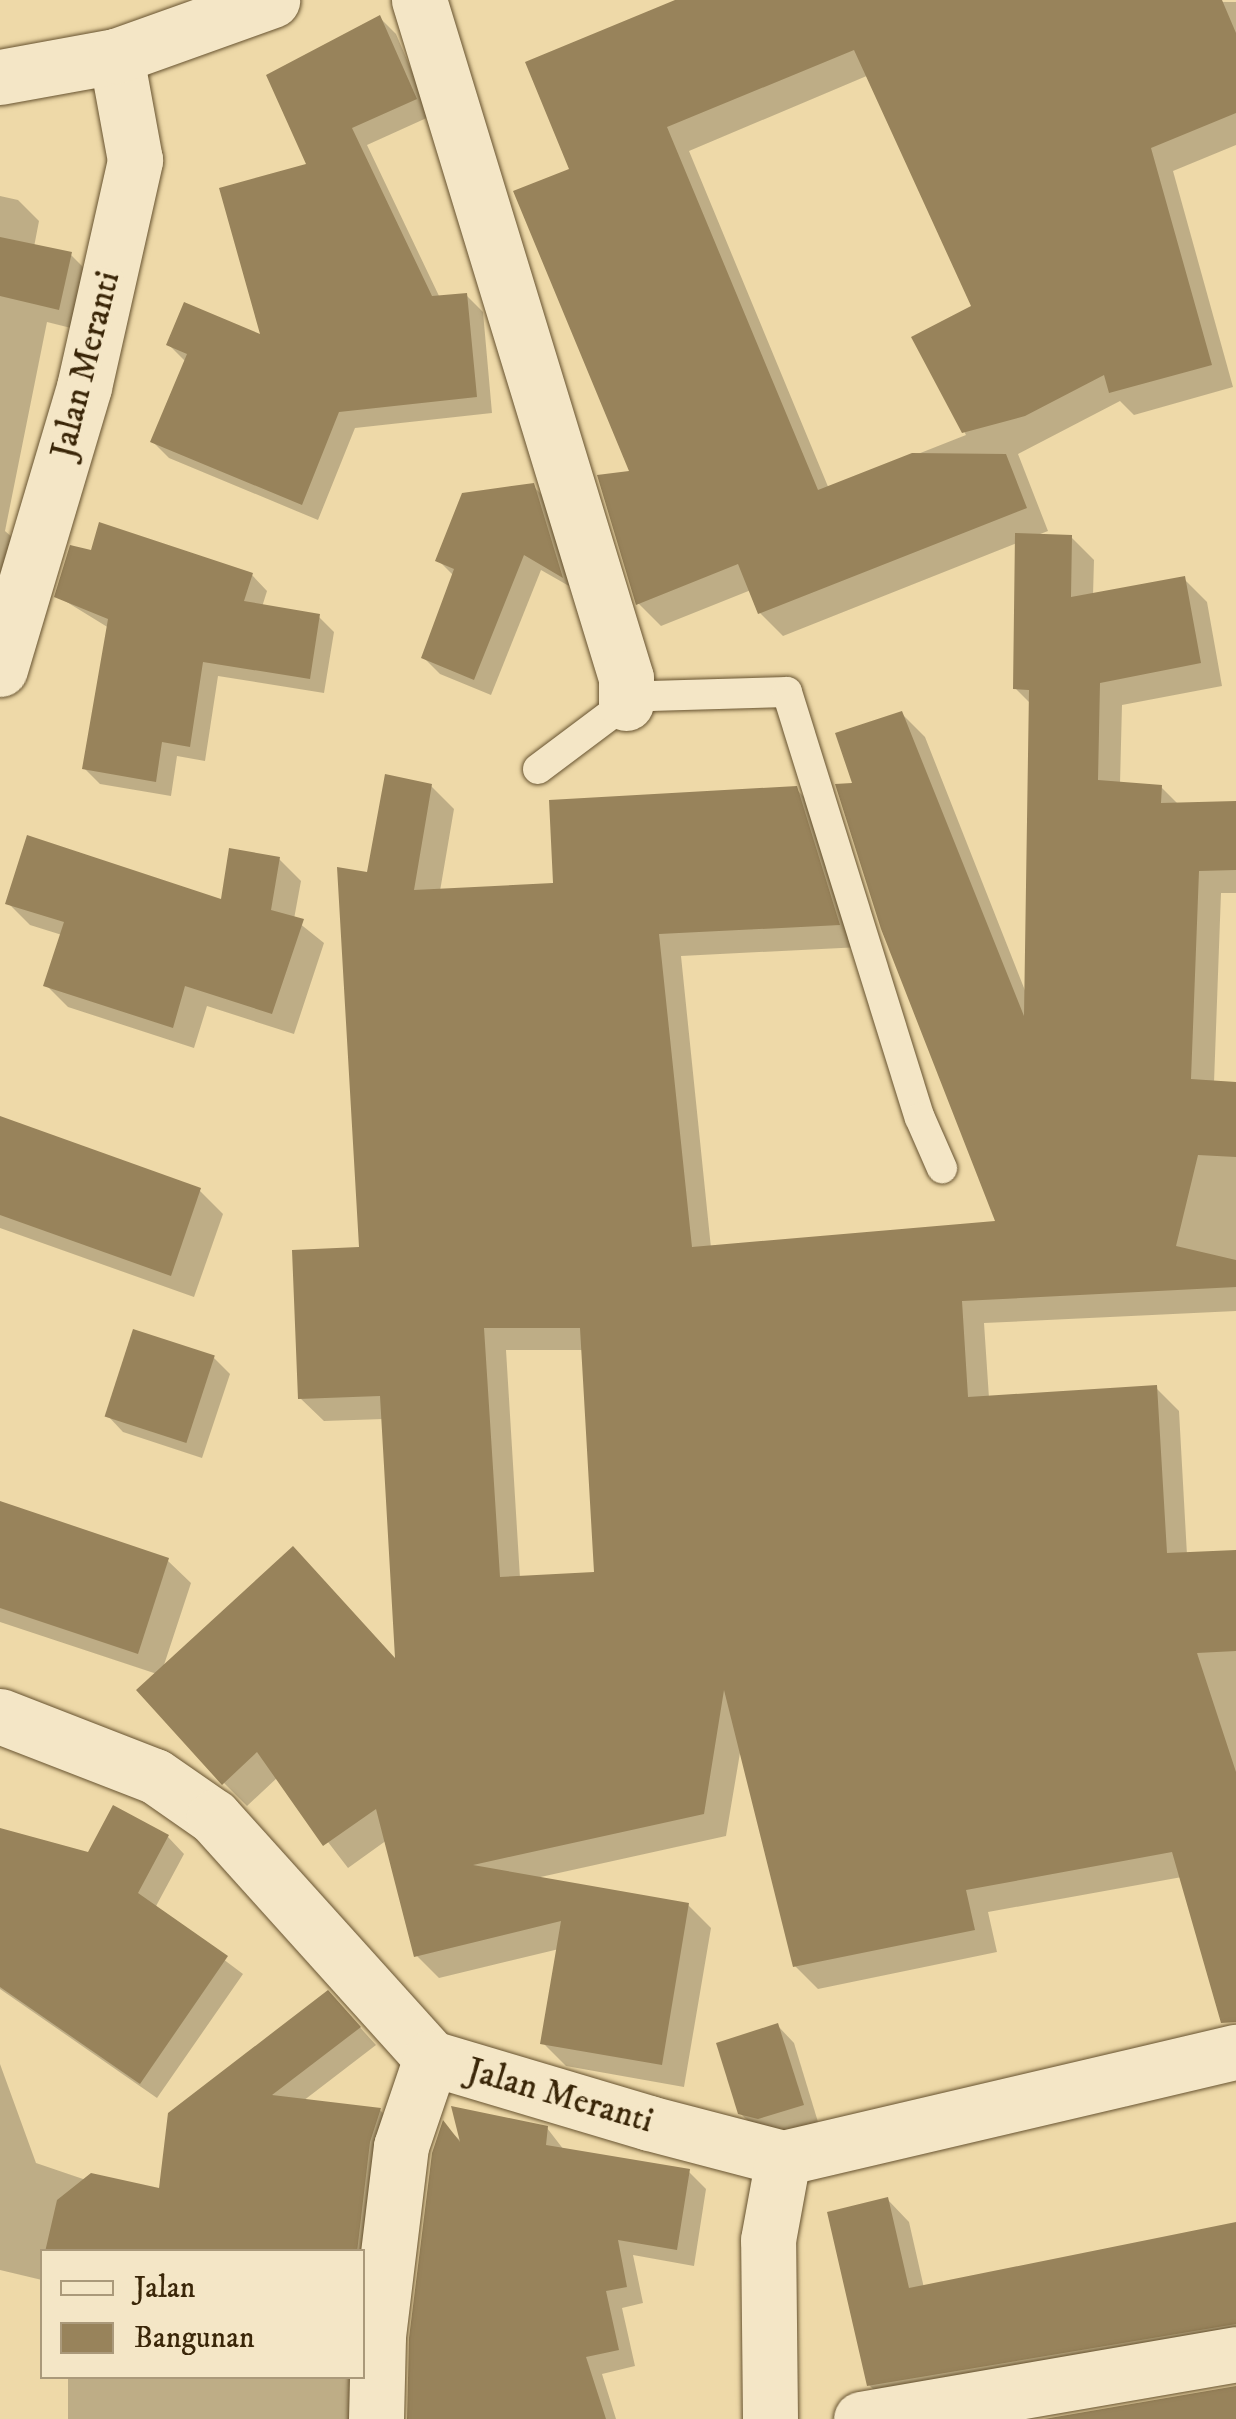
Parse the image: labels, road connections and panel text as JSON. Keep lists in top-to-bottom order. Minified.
{"streets":{"street":["Jalan Meranti"]},"legend":["Jalan","Bangunan"]}
